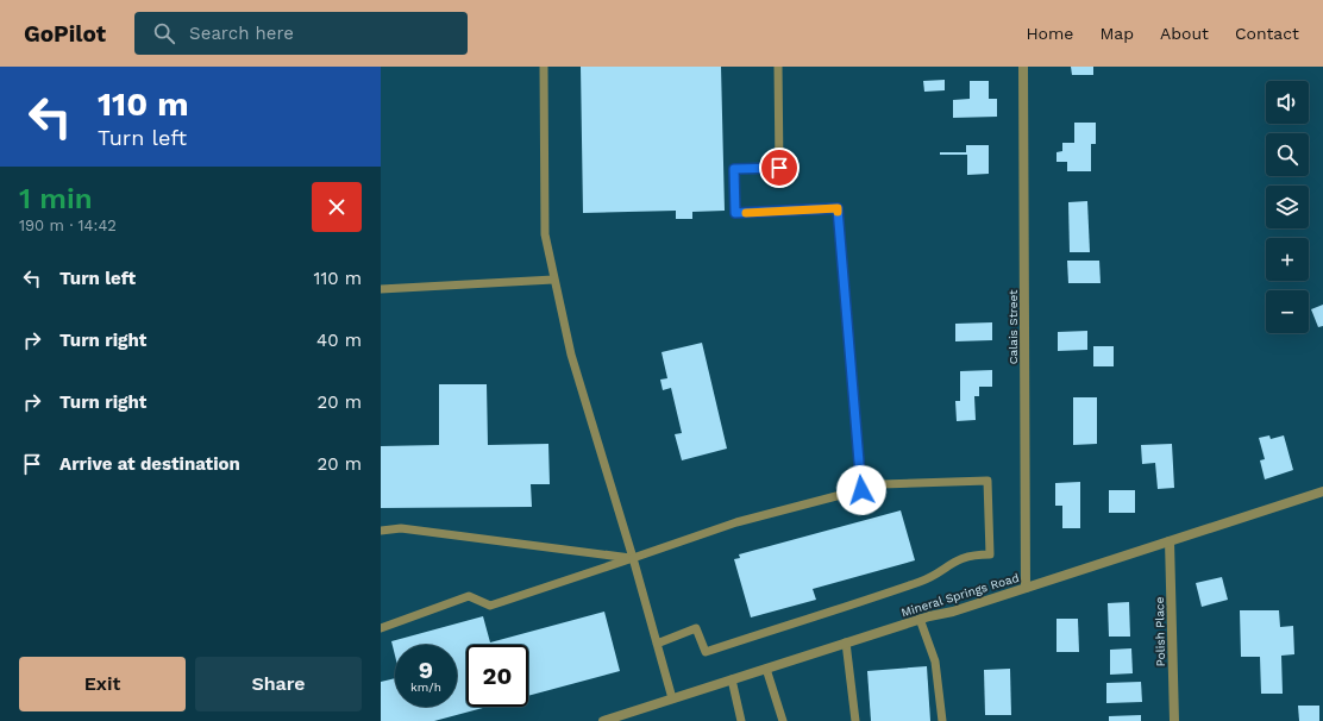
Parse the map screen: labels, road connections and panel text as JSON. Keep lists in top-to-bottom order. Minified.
{"streets":{"street":["Calais Street","Mineral Springs Road","Polish Place"]},"crossings":[["Calais Street","Mineral Springs Road"],["Mineral Springs Road","Polish Place"]],"page":{"header":"GoPilot","search":"Search here","nav":["Home","Map","About","Contact"],"turn":["110 m","Turn left"],"map_buttons":["+","−"],"heading":["1 min","190 m · 14:42"],"list":[{"name":"Turn left","value":"110 m"},{"name":"Turn right","value":"40 m"},{"name":"Turn right","value":"20 m"},{"name":"Arrive at destination","value":"20 m"}],"speed":"9 km/h","limit":"20","buttons":["Exit","Share"]}}
